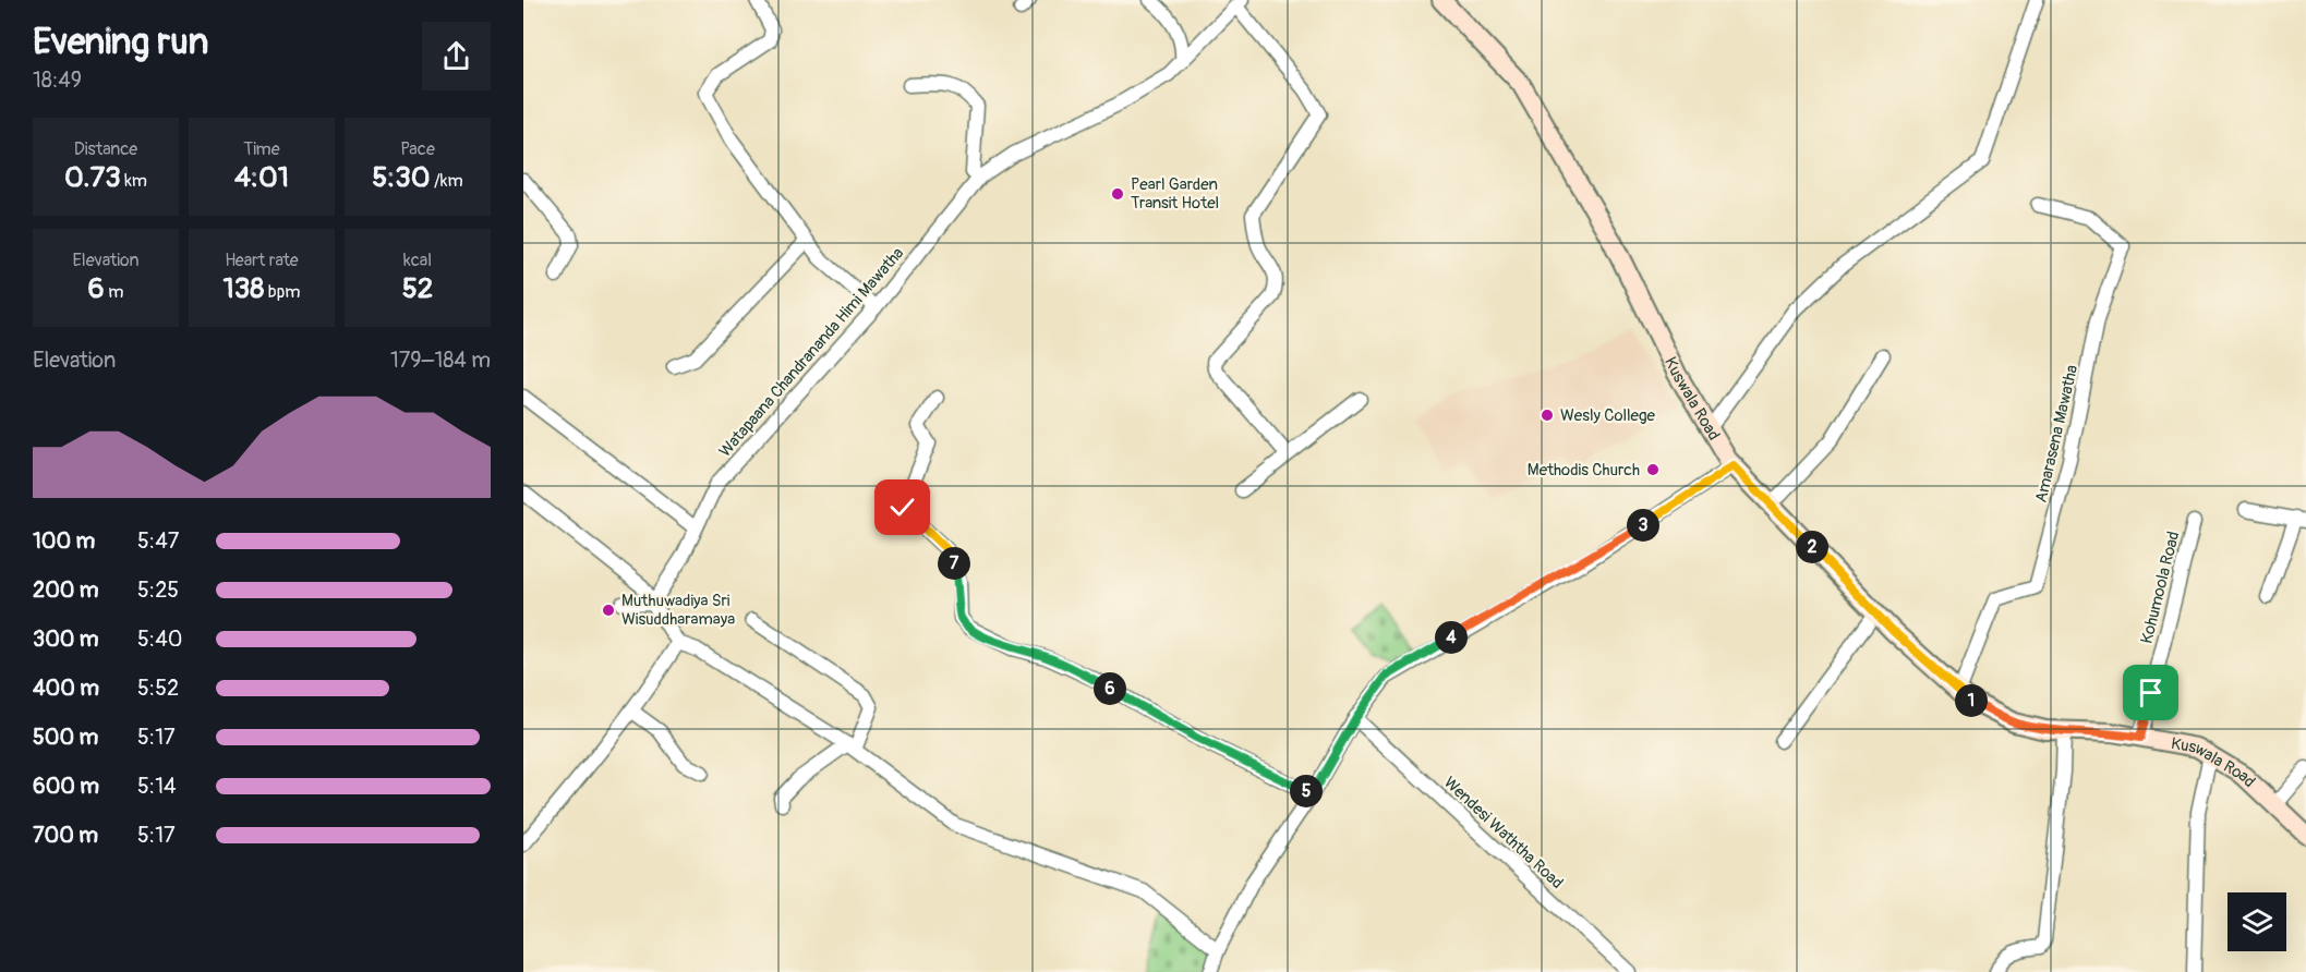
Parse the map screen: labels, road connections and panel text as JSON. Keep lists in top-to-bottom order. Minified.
{"streets":{"street":["Watapaana Chandrananda Himi Mawatha","Kuswala Road","Amarasena Mawatha","Kohumoola Road","Wendesi Waththa Road"]},"crossings":[["Kuswala Road","Amarasena Mawatha"],["Kuswala Road","Kohumoola Road"]],"places":["Pearl Garden Transit Hotel","Wesly College","Methodis Church","Muthuwadiya Sri Wisuddharamaya"],"page":{"heading":["Evening run","18:49"],"stats":[["Distance","0.73 km"],["Time","4:01"],["Pace","5:30 /km"],["Elevation","6 m"],["Heart rate","138 bpm"],["kcal","52"]],"chart":["Elevation","179–184 m"],"pins":["3","2","7","4","6","1","5"],"list":[{"name":"100 m","note":"5:47"},{"name":"200 m","note":"5:25"},{"name":"300 m","note":"5:40"},{"name":"400 m","note":"5:52"},{"name":"500 m","note":"5:17"},{"name":"600 m","note":"5:14"},{"name":"700 m","note":"5:17"}]}}
